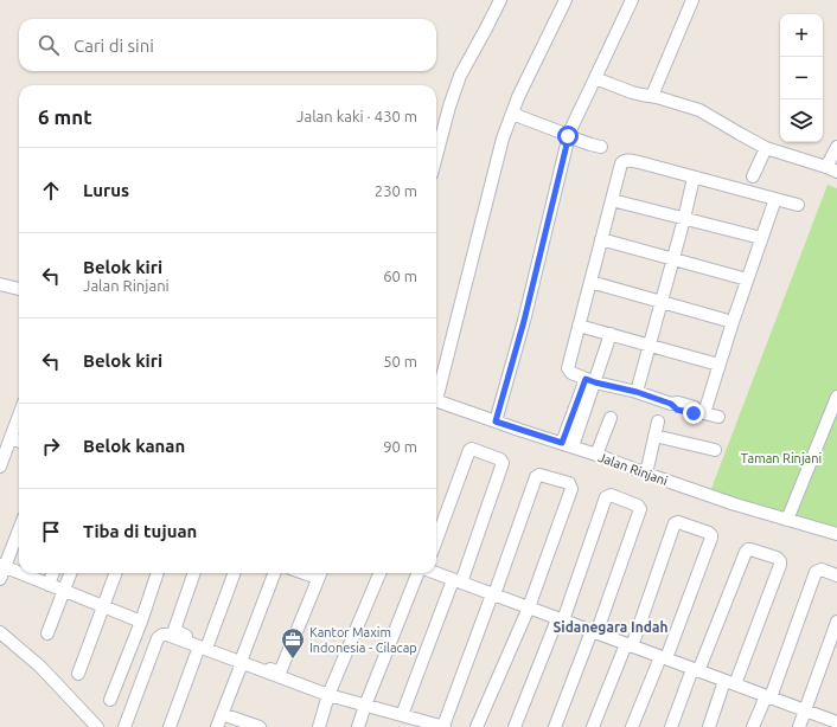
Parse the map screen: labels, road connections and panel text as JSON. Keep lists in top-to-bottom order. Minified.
{"streets":{"street":["Jalan Rinjani"]},"districts":["Sidanegara Indah"],"parks":["Taman Rinjani"],"places":{"office":["Kantor Maxim Indonesia - Cilacap"]},"page":{"map_buttons":["+","−"],"search":"Cari di sini","heading":["6 mnt","Jalan kaki · 430 m"],"list":[["Lurus","230 m"],["Belok kiri","Jalan Rinjani","60 m"],["Belok kiri","50 m"],["Belok kanan","90 m"],"Tiba di tujuan"]}}
